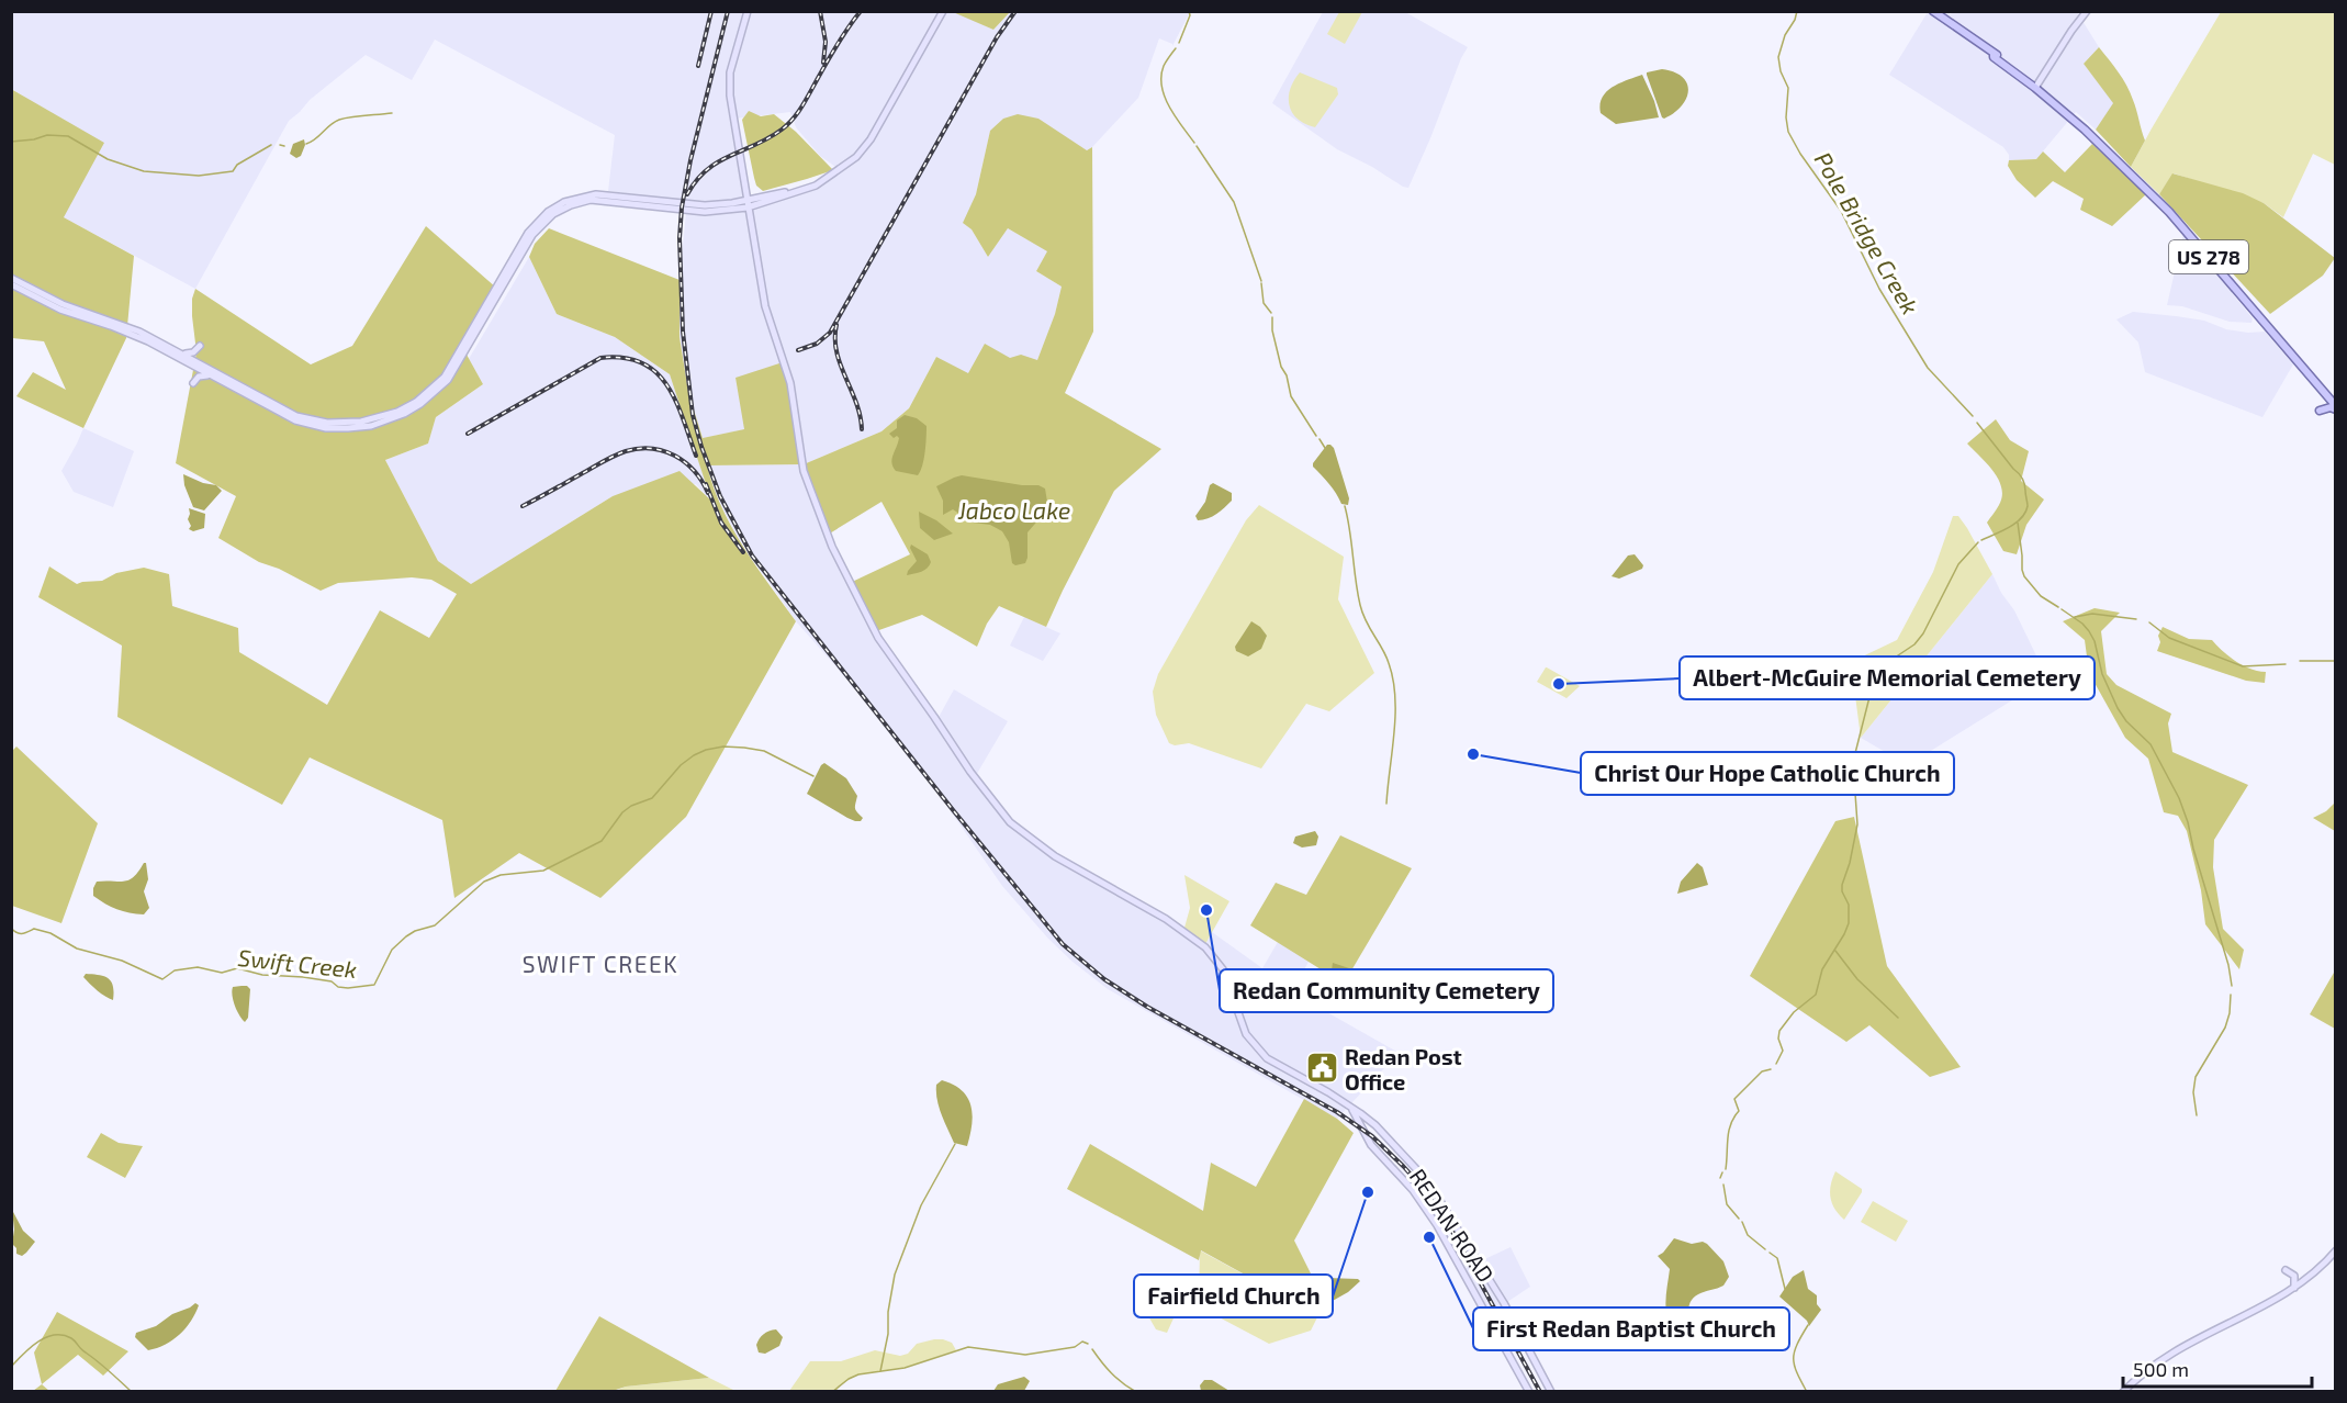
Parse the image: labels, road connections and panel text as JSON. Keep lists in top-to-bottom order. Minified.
{"streets":{"main road":["US 278","REDAN ROAD"]},"districts":["SWIFT CREEK"],"water":["Pole Bridge Creek","Jabco Lake","Swift Creek"],"places":{"other":["Albert-McGuire Memorial Cemetery","Christ Our Hope Catholic Church","Redan Community Cemetery","Fairfield Church","First Redan Baptist Church"],"public building":["Redan Post Office"]},"scale_bar":"500 m"}
